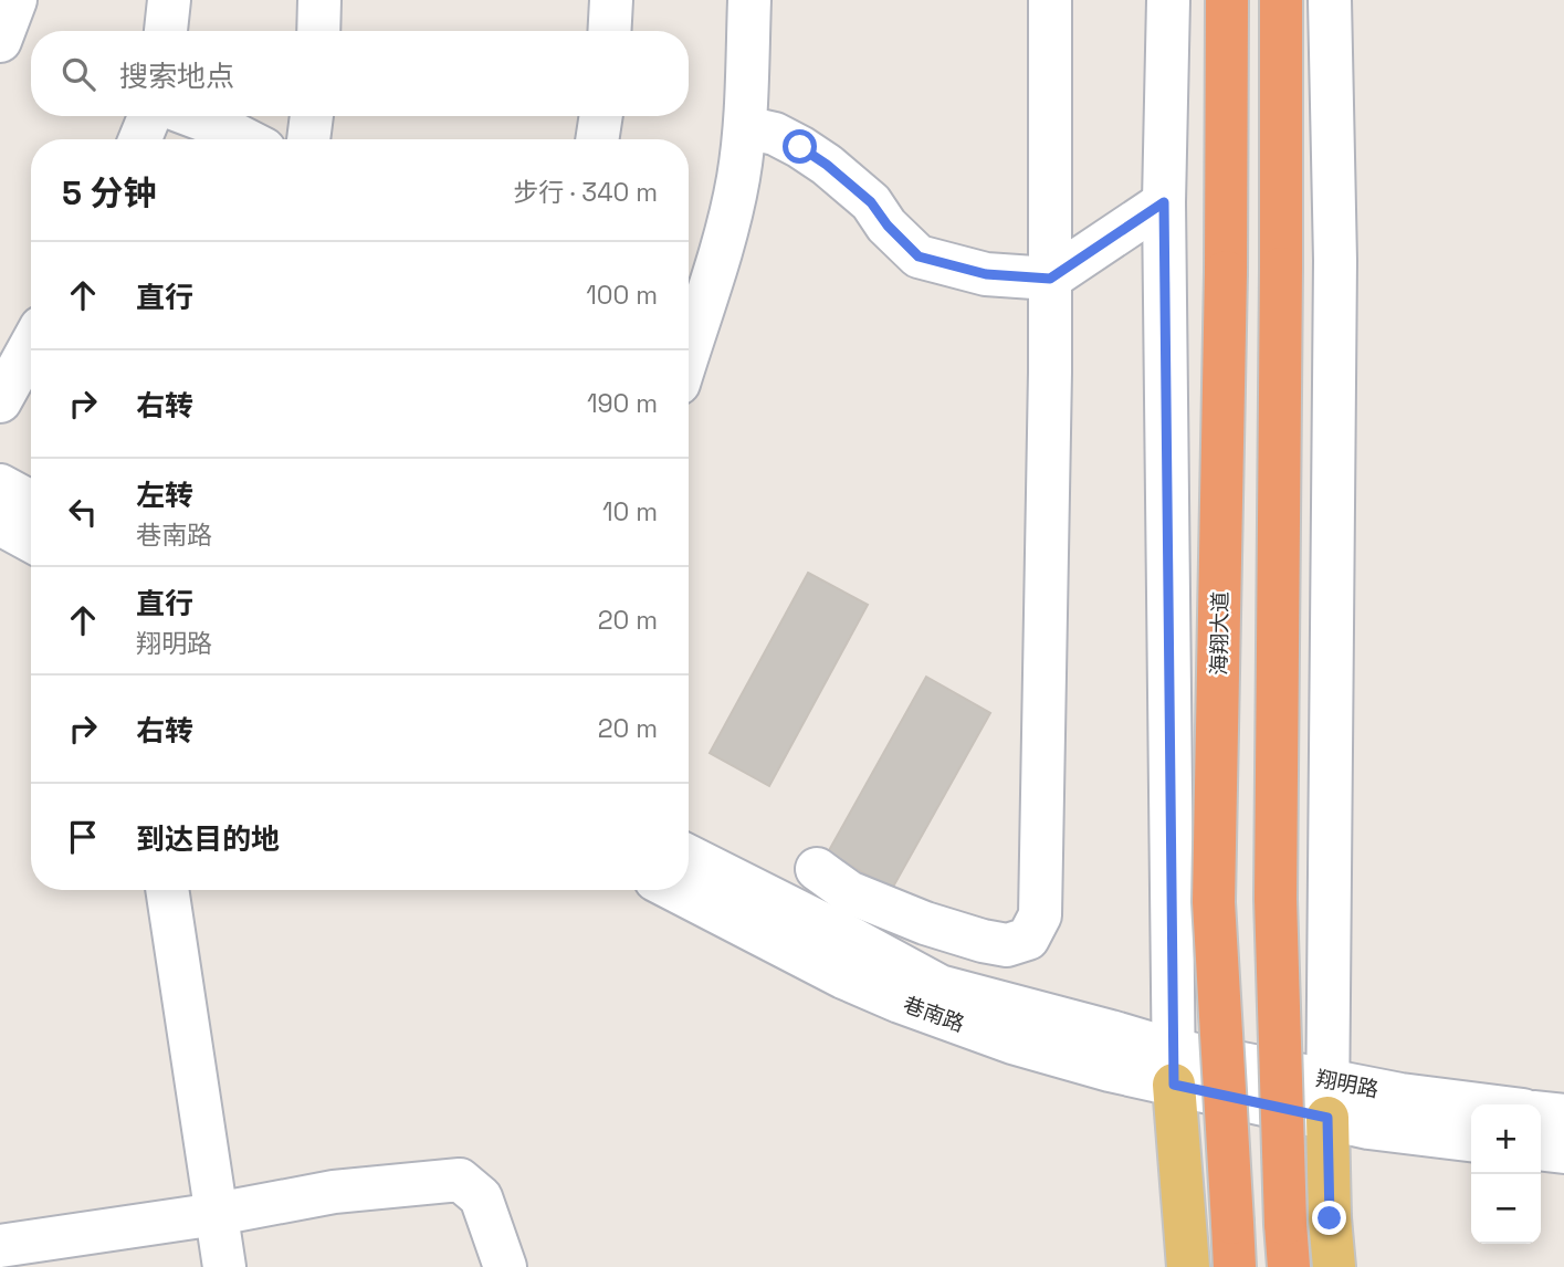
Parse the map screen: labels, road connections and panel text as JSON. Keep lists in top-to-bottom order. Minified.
{"streets":{"highway":["海翔大道"],"street":["巷南路","翔明路"]},"crossings":[["巷南路","翔明路"]],"page":{"search":"搜索地点","heading":["5 分钟","步行 · 340 m"],"list":[["直行","100 m"],["右转","190 m"],["左转","巷南路","10 m"],["直行","翔明路","20 m"],["右转","20 m"],"到达目的地"],"map_buttons":["+","−"]}}
